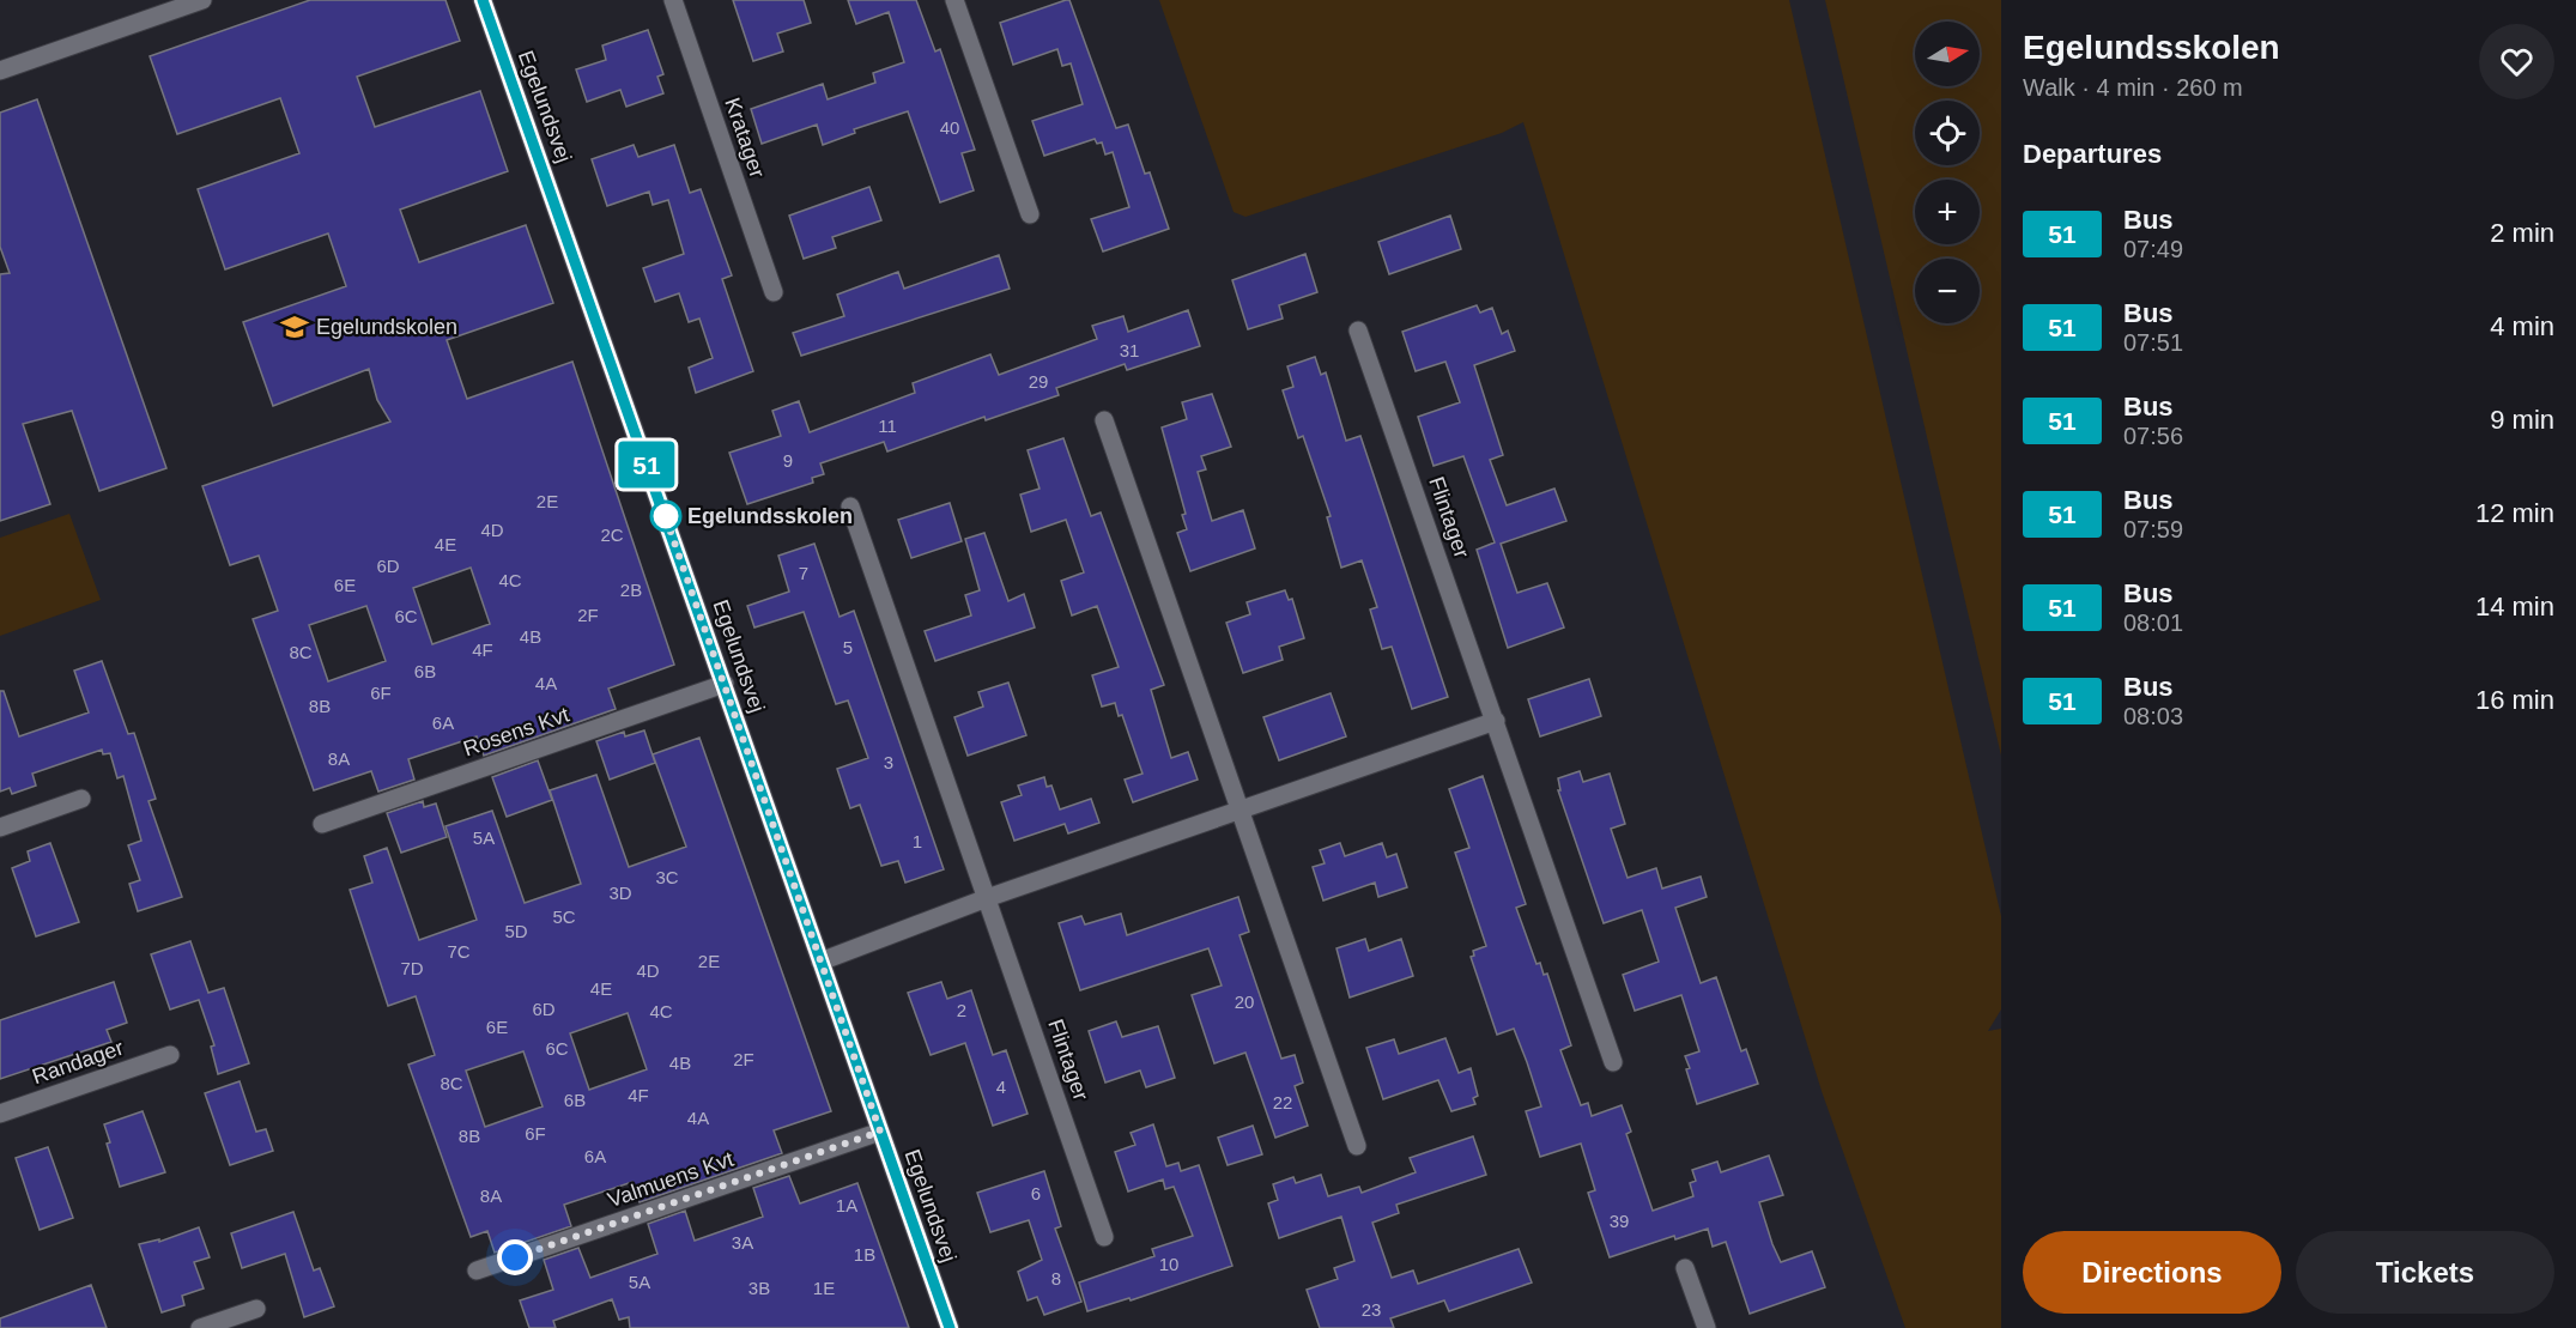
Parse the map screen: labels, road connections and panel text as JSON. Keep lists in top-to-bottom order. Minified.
{"streets":{"street":["Egelundsvej","Kratager","Flintager","Rosens Kvt","Randager","Valmuens Kvt"]},"crossings":[["Egelundsvej","Rosens Kvt"],["Egelundsvej","Valmuens Kvt"]],"places":{"school or university":["Egelundskolen"],"other":["Egelundsskolen"]},"lines":["bus line 51"],"house_numbers":["40","31","29","11","9","2E","4D","2C","4E","6D","7","4C","6E","2B","2F","6C","4B","5","4F","8C","6B","4A","6F","8B","6A","8A","3","5A","1","3C","3D","5C","5D","7C","2E","7D","4D","4E","20","6D","2","4C","6E","6C","2F","4B","8C","4","4F","6B","22","4A","6F","8B","6A","6","8A","1A","39","3A","1B","10","8","5A","3B","1E","23"],"north":"right","page":{"on_map":"51","heading":[["Egelundsskolen","Walk · 4 min · 260 m"],"Departures"],"map_buttons":["+","−"],"list":[{"mark":"51","name":"Bus","note":"07:49","value":"2 min"},{"mark":"51","name":"Bus","note":"07:51","value":"4 min"},{"mark":"51","name":"Bus","note":"07:56","value":"9 min"},{"mark":"51","name":"Bus","note":"07:59","value":"12 min"},{"mark":"51","name":"Bus","note":"08:01","value":"14 min"},{"mark":"51","name":"Bus","note":"08:03","value":"16 min"}],"buttons":["Directions","Tickets"]}}
